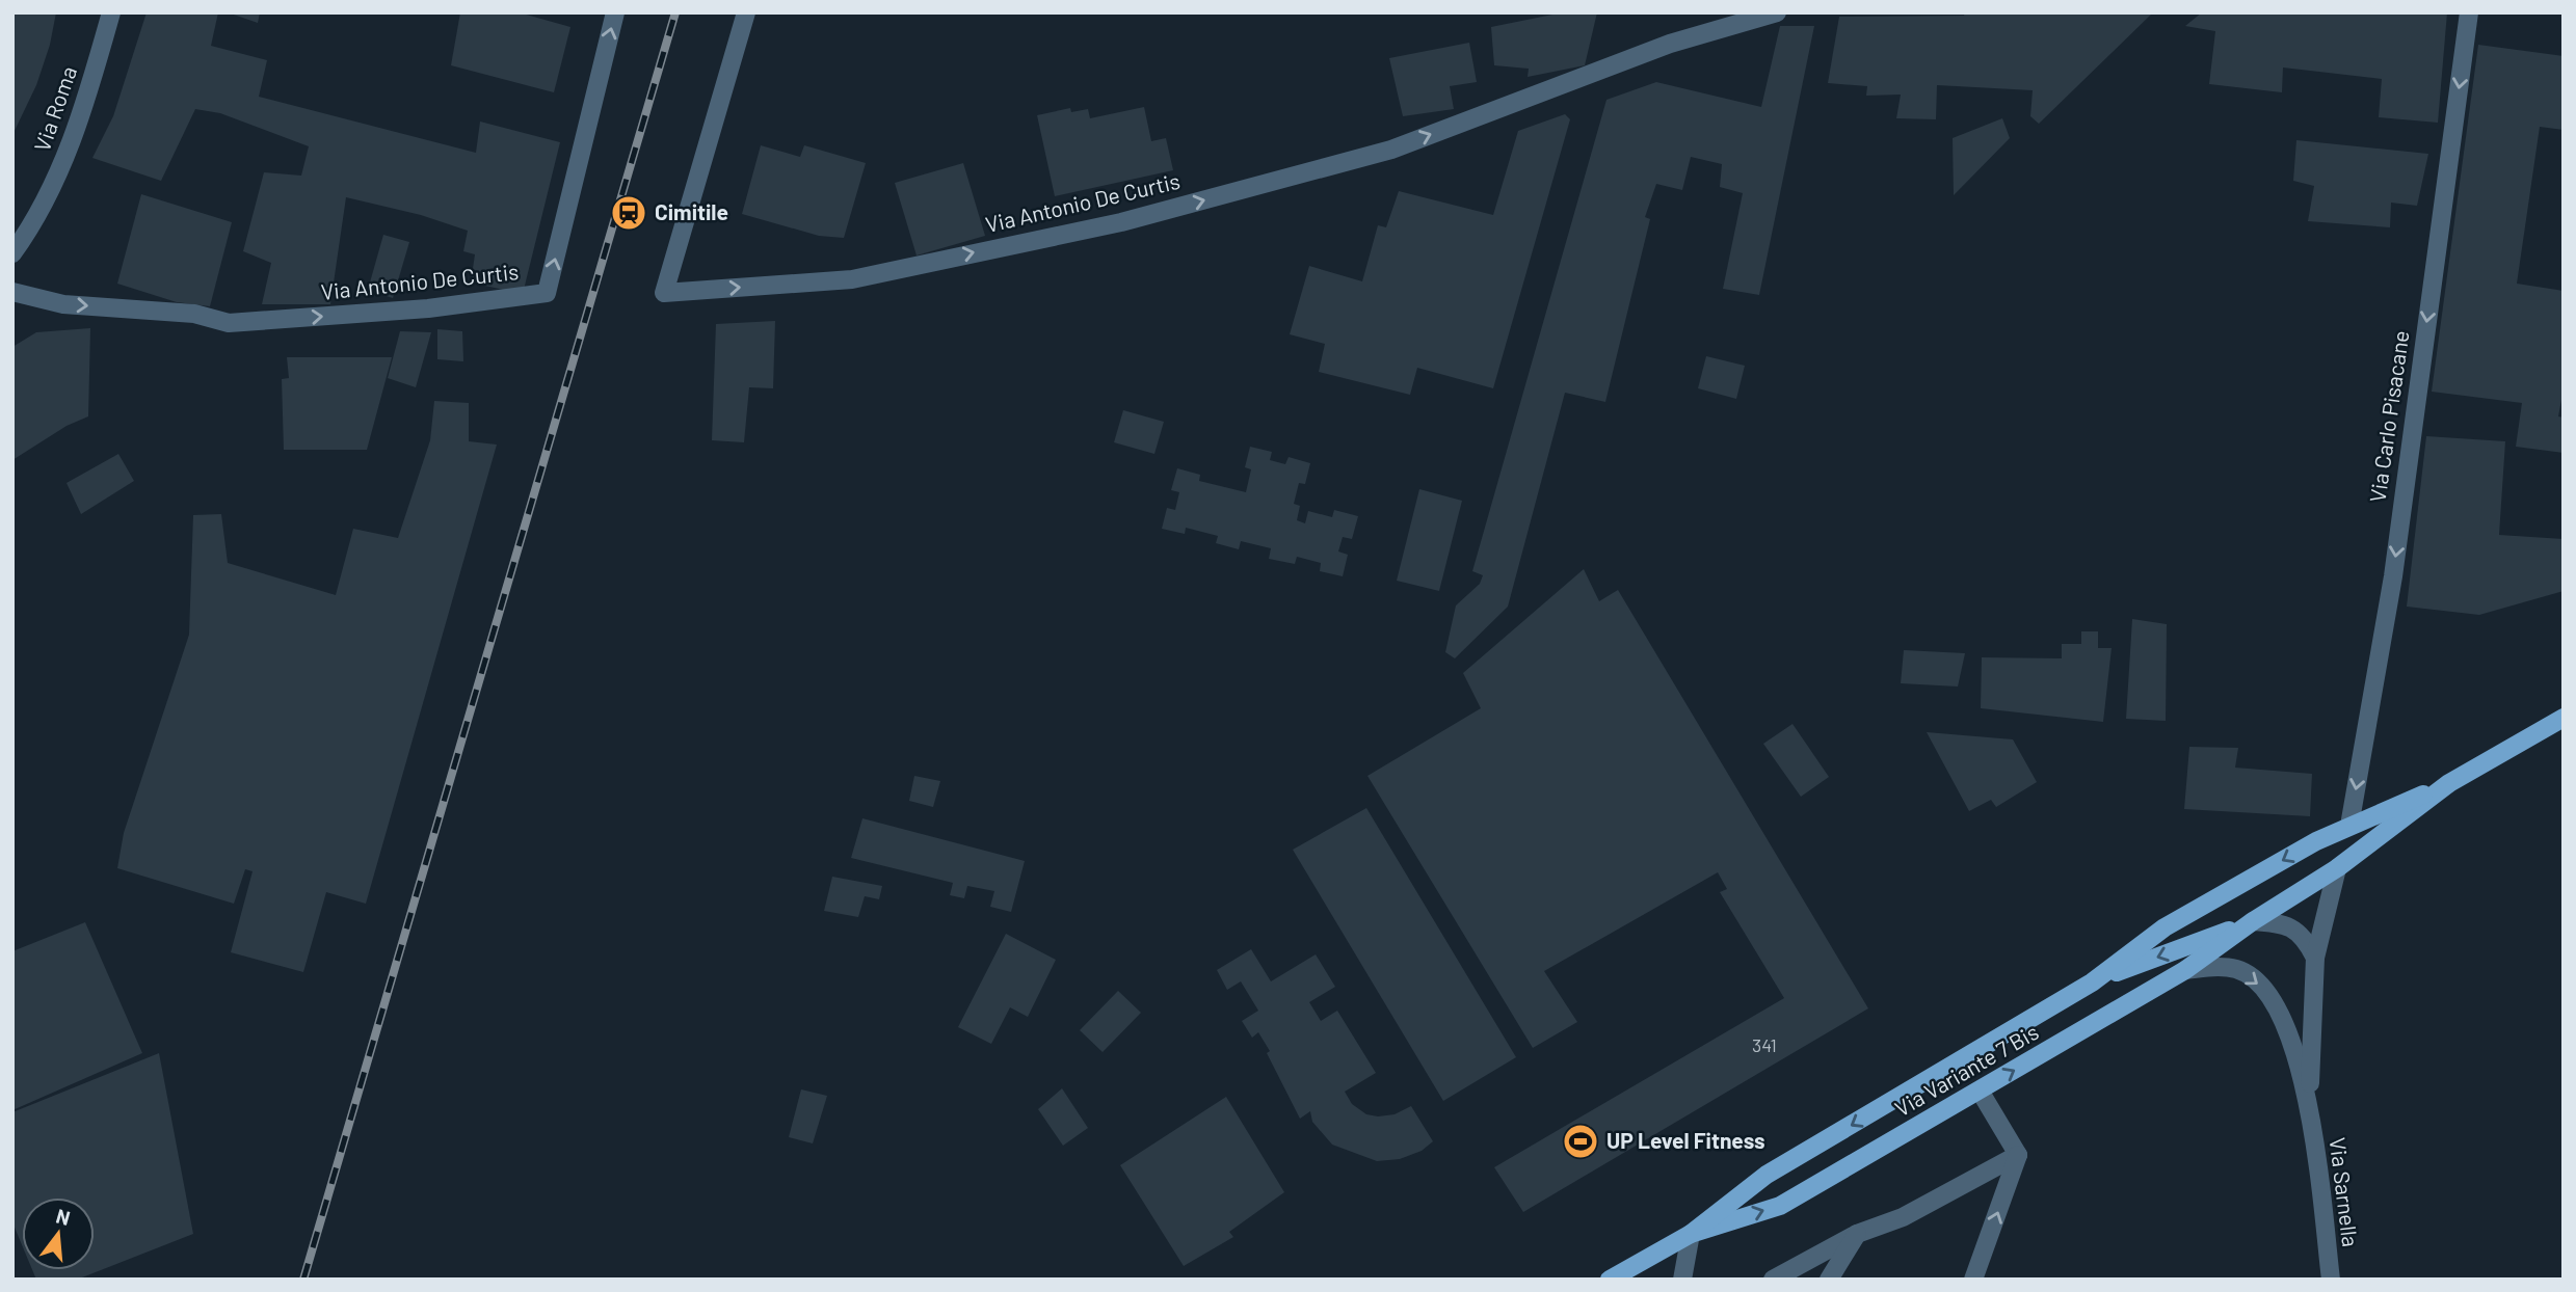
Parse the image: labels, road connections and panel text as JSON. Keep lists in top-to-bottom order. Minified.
{"streets":{"main road":["Via Variante 7 Bis"],"street":["Via Roma","Via Antonio De Curtis","Via Carlo Pisacane","Via Sarnella"]},"crossings":[["Via Carlo Pisacane","Via Variante 7 Bis"]],"one_way":["Via Carlo Pisacane"],"places":{"station":["Cimitile"],"sports":["UP Level Fitness"]},"house_numbers":["341"],"north":"top"}
